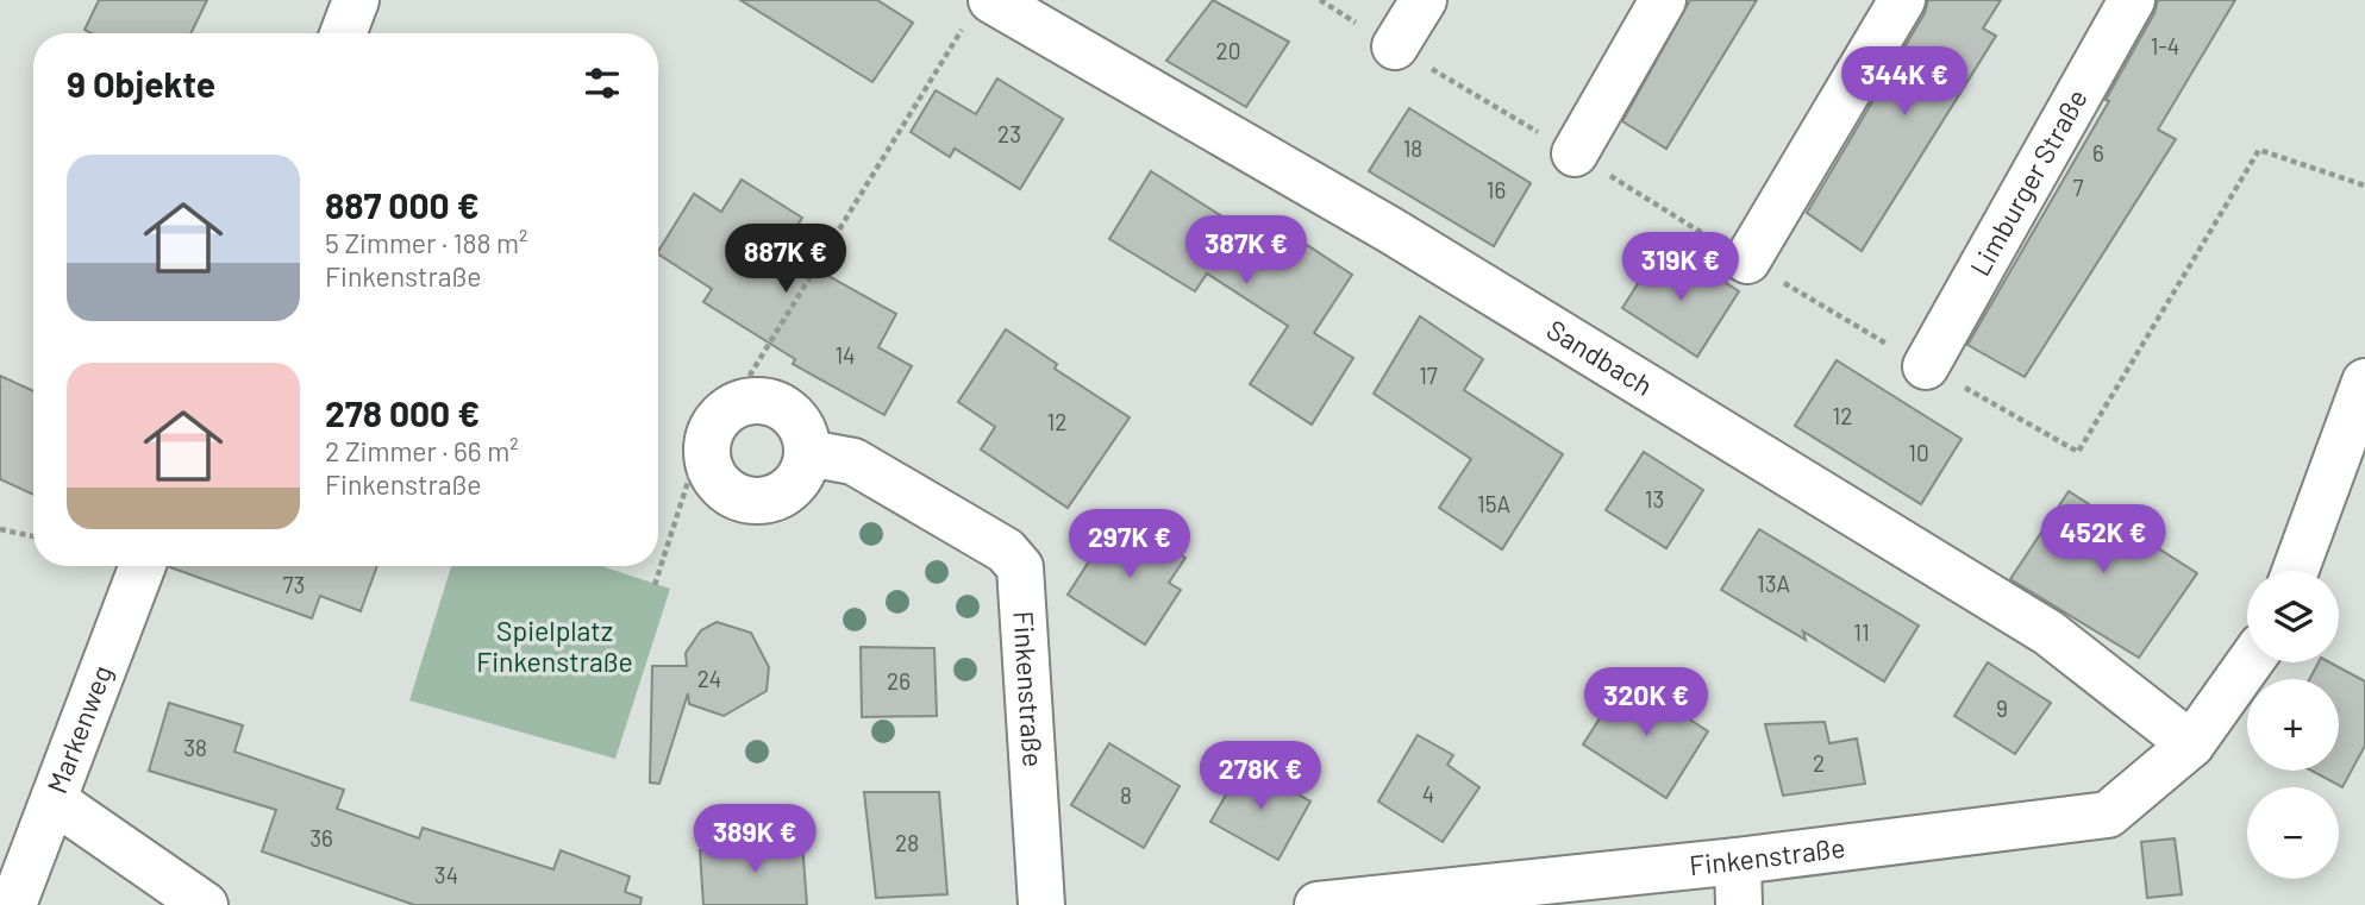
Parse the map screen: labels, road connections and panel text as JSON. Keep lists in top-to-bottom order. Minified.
{"streets":{"street":["Limburger Straße","Sandbach","Finkenstraße","Markenweg"]},"crossings":[["Sandbach","Finkenstraße"]],"parks":["Spielplatz Finkenstraße"],"house_numbers":["1-4","20","23","18","6","7","16","14","17","12","12","10","13","15A","13A","73","11","24","26","9","38","2","4","8","36","28","34"],"page":{"heading":"9 Objekte","price":["344K €","387K €","887K €","319K €","452K €","297K €","320K €","278K €","389K €"],"list":[{"name":"887 000 €","note":"5 Zimmer · 188 m² · Finkenstraße"},{"name":"278 000 €","note":"2 Zimmer · 66 m² · Finkenstraße"}],"map_buttons":["+","−"]}}
